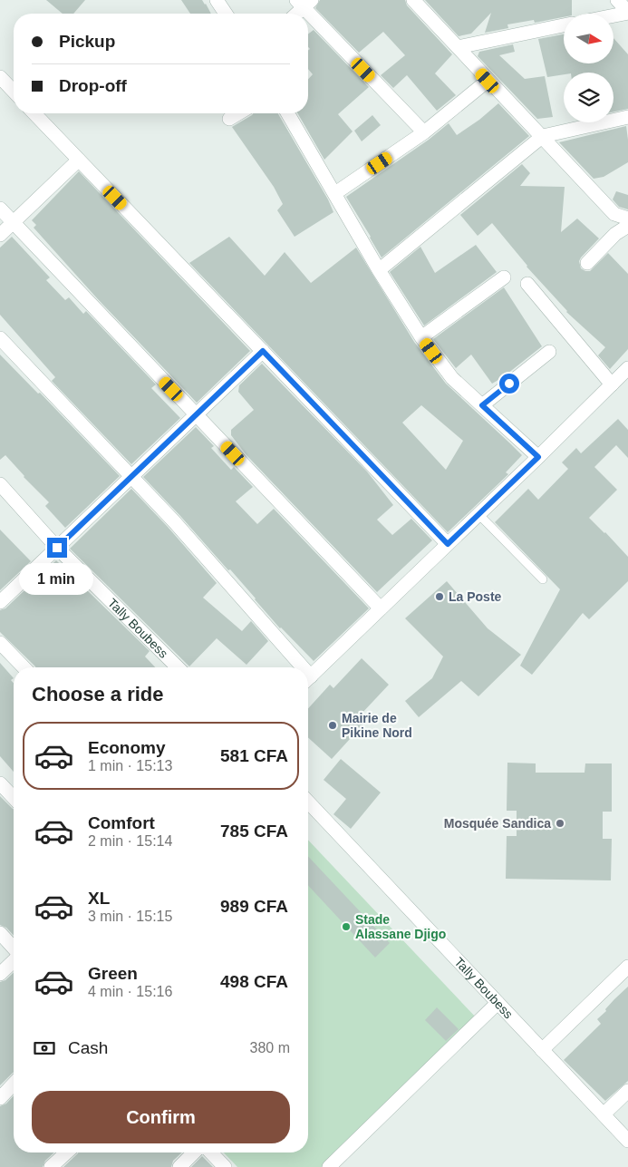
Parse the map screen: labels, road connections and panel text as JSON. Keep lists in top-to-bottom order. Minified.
{"streets":{"street":["Tally Boubess"]},"places":["La Poste","Mairie de Pikine Nord","Mosquée Sandica","Stade Alassane Djigo"],"north":"right","page":{"banner":["Pickup","Drop-off"],"bubble":"1 min","heading":"Choose a ride","list":[{"name":"Economy","note":"1 min · 15:13","value":"581 CFA"},{"name":"Comfort","note":"2 min · 15:14","value":"785 CFA"},{"name":"XL","note":"3 min · 15:15","value":"989 CFA"},{"name":"Green","note":"4 min · 15:16","value":"498 CFA"}],"pay":["Cash","380 m"],"buttons":"Confirm"}}
